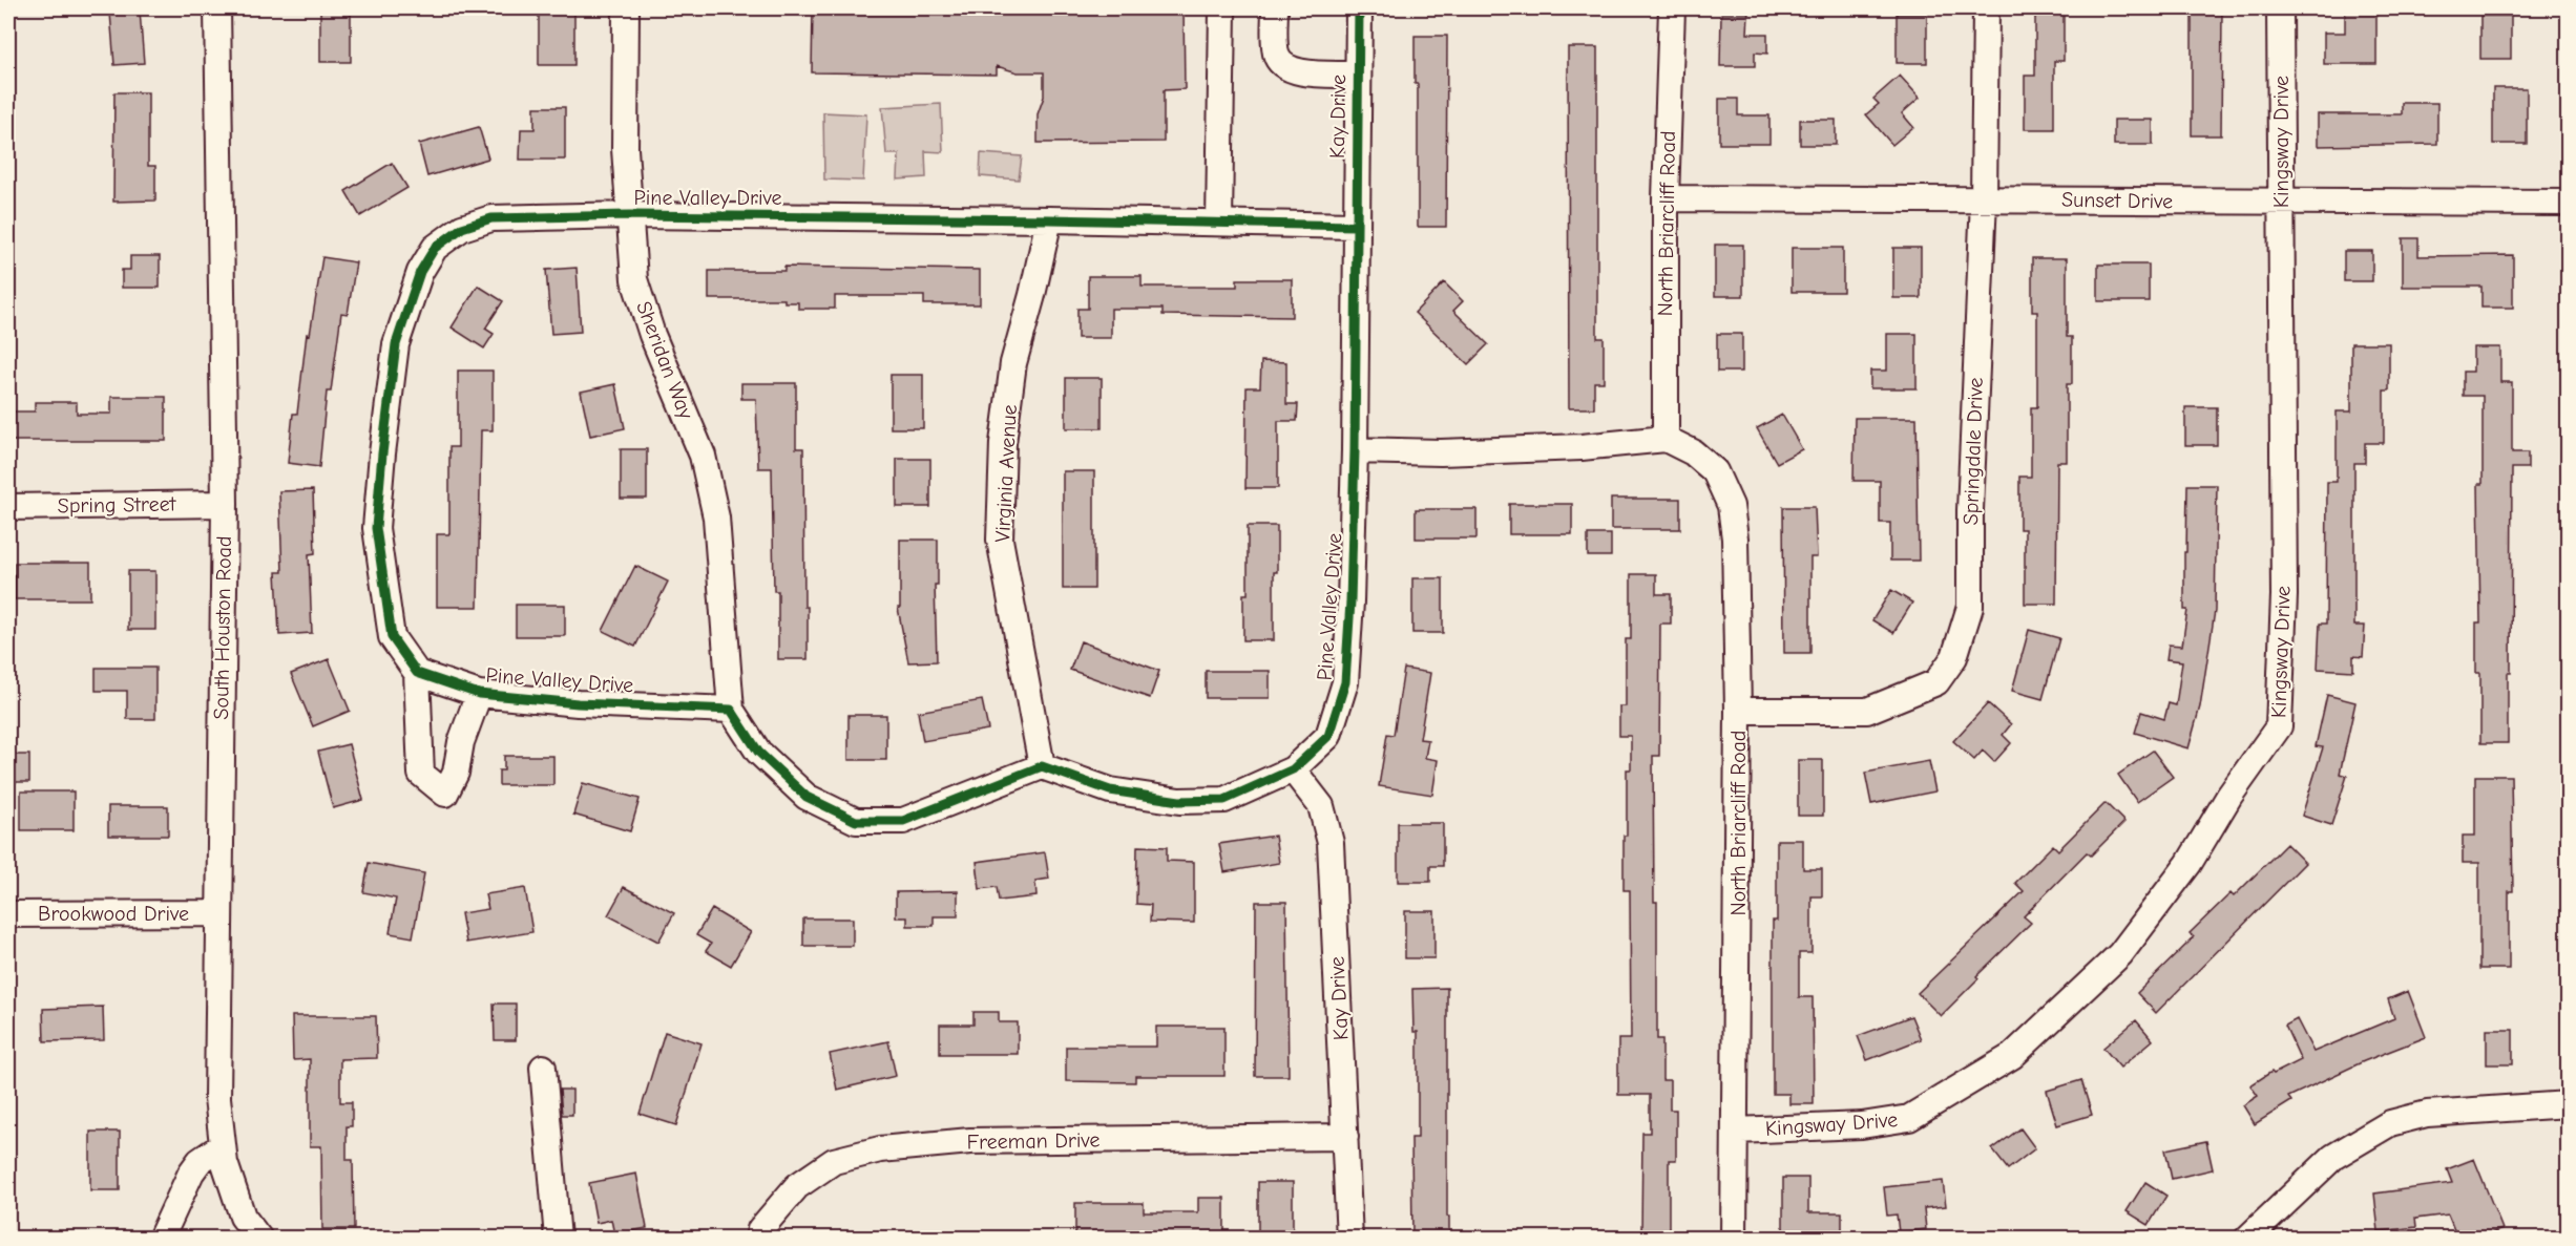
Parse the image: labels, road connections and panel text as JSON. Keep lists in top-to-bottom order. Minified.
{"streets":{"street":["Kay Drive","Kingsway Drive","Pine Valley Drive","Sunset Drive","North Briarcliff Road","Sheridan Way","Springdale Drive","Virginia Avenue","Spring Street","South Houston Road","Brookwood Drive","Freeman Drive"]},"crossings":[["Kay Drive","Pine Valley Drive"],["Kay Drive","Freeman Drive"],["Kingsway Drive","Sunset Drive"],["Kingsway Drive","North Briarcliff Road"],["Pine Valley Drive","Sheridan Way"],["Pine Valley Drive","Virginia Avenue"],["Sunset Drive","North Briarcliff Road"],["Sunset Drive","Springdale Drive"],["North Briarcliff Road","Springdale Drive"],["Spring Street","South Houston Road"],["South Houston Road","Brookwood Drive"]]}
